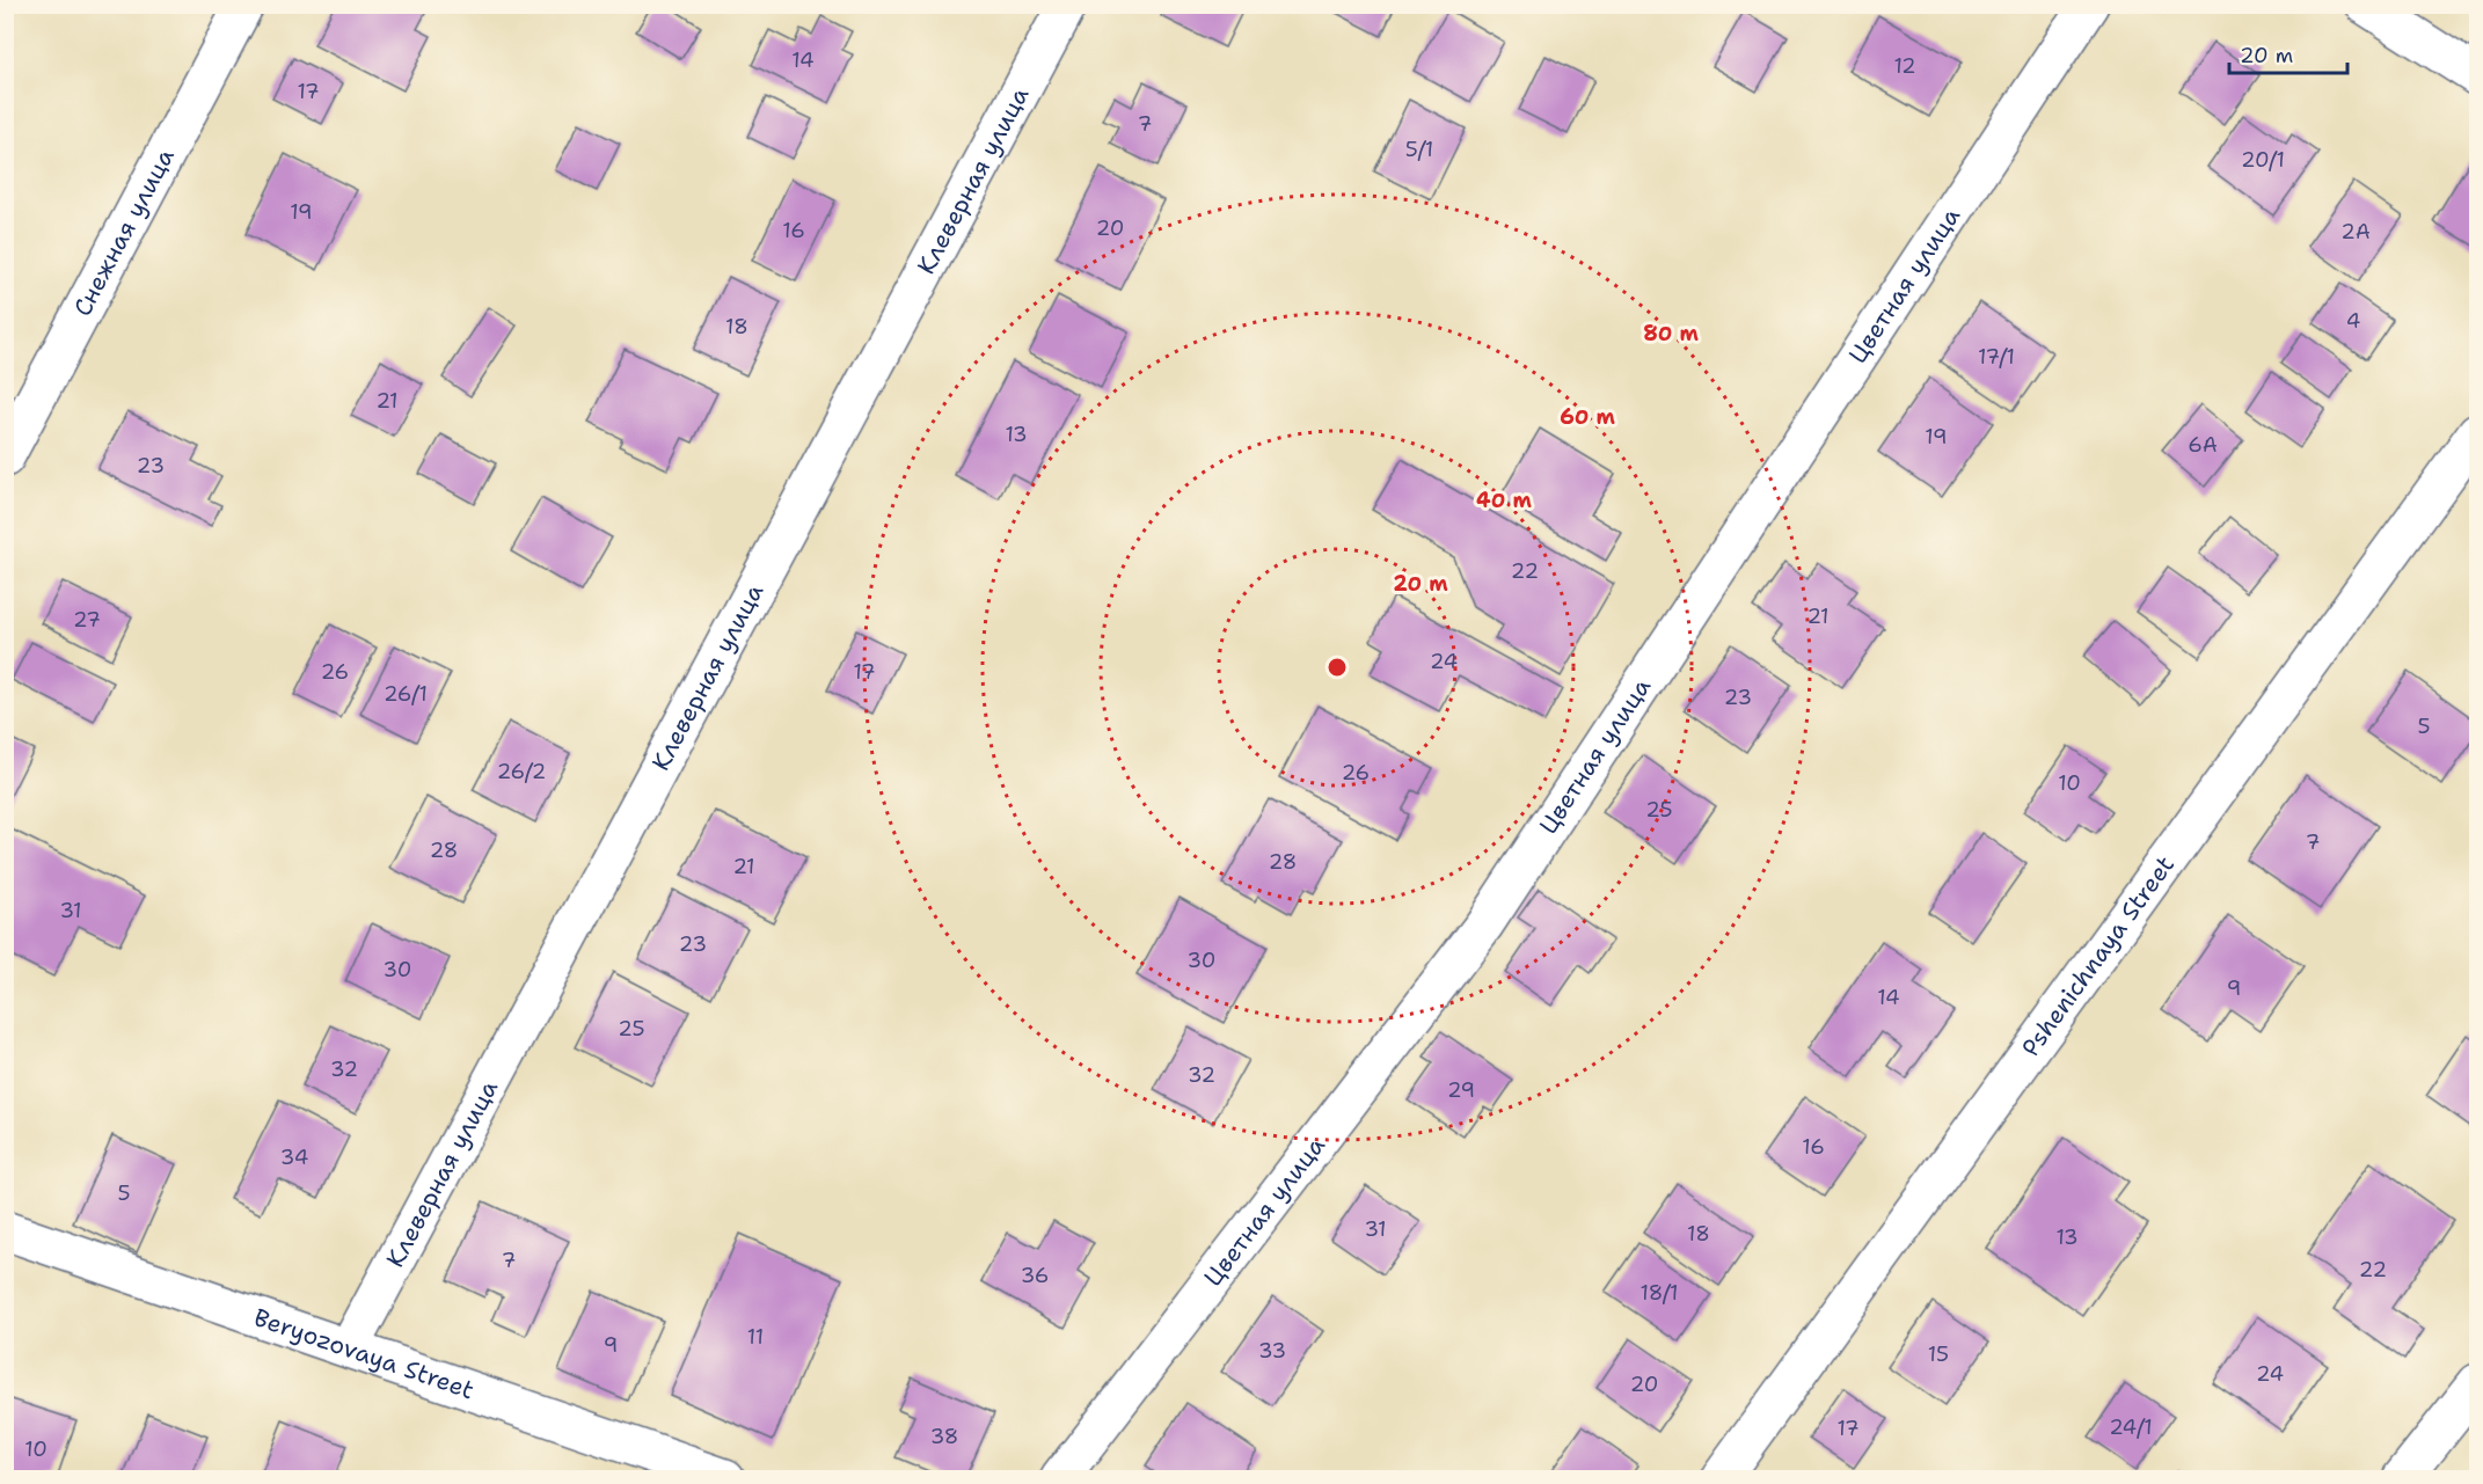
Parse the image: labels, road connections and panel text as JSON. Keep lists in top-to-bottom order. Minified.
{"streets":{"street":["Клеверная улица","Снежная улица","Цветная улица","Pshenichnaya Street","Beryozovaya Street"]},"crossings":[["Клеверная улица","Beryozovaya Street"]],"house_numbers":["14","12","17","7","5/1","20/1","19","20","16","2А","4","18","17/1","21","13","19","6А","23","22","21","27","24","26","17","26/1","23","5","26/2","26","10","25","7","28","28","21","31","23","30","30","9","14","25","32","32","29","16","34","5","31","18","13","7","22","36","18/1","11","9","33","15","24","20","24/1","17","38","10"],"scale_bar":"20 m","rings":["80 m","60 m","40 m","20 m"]}
